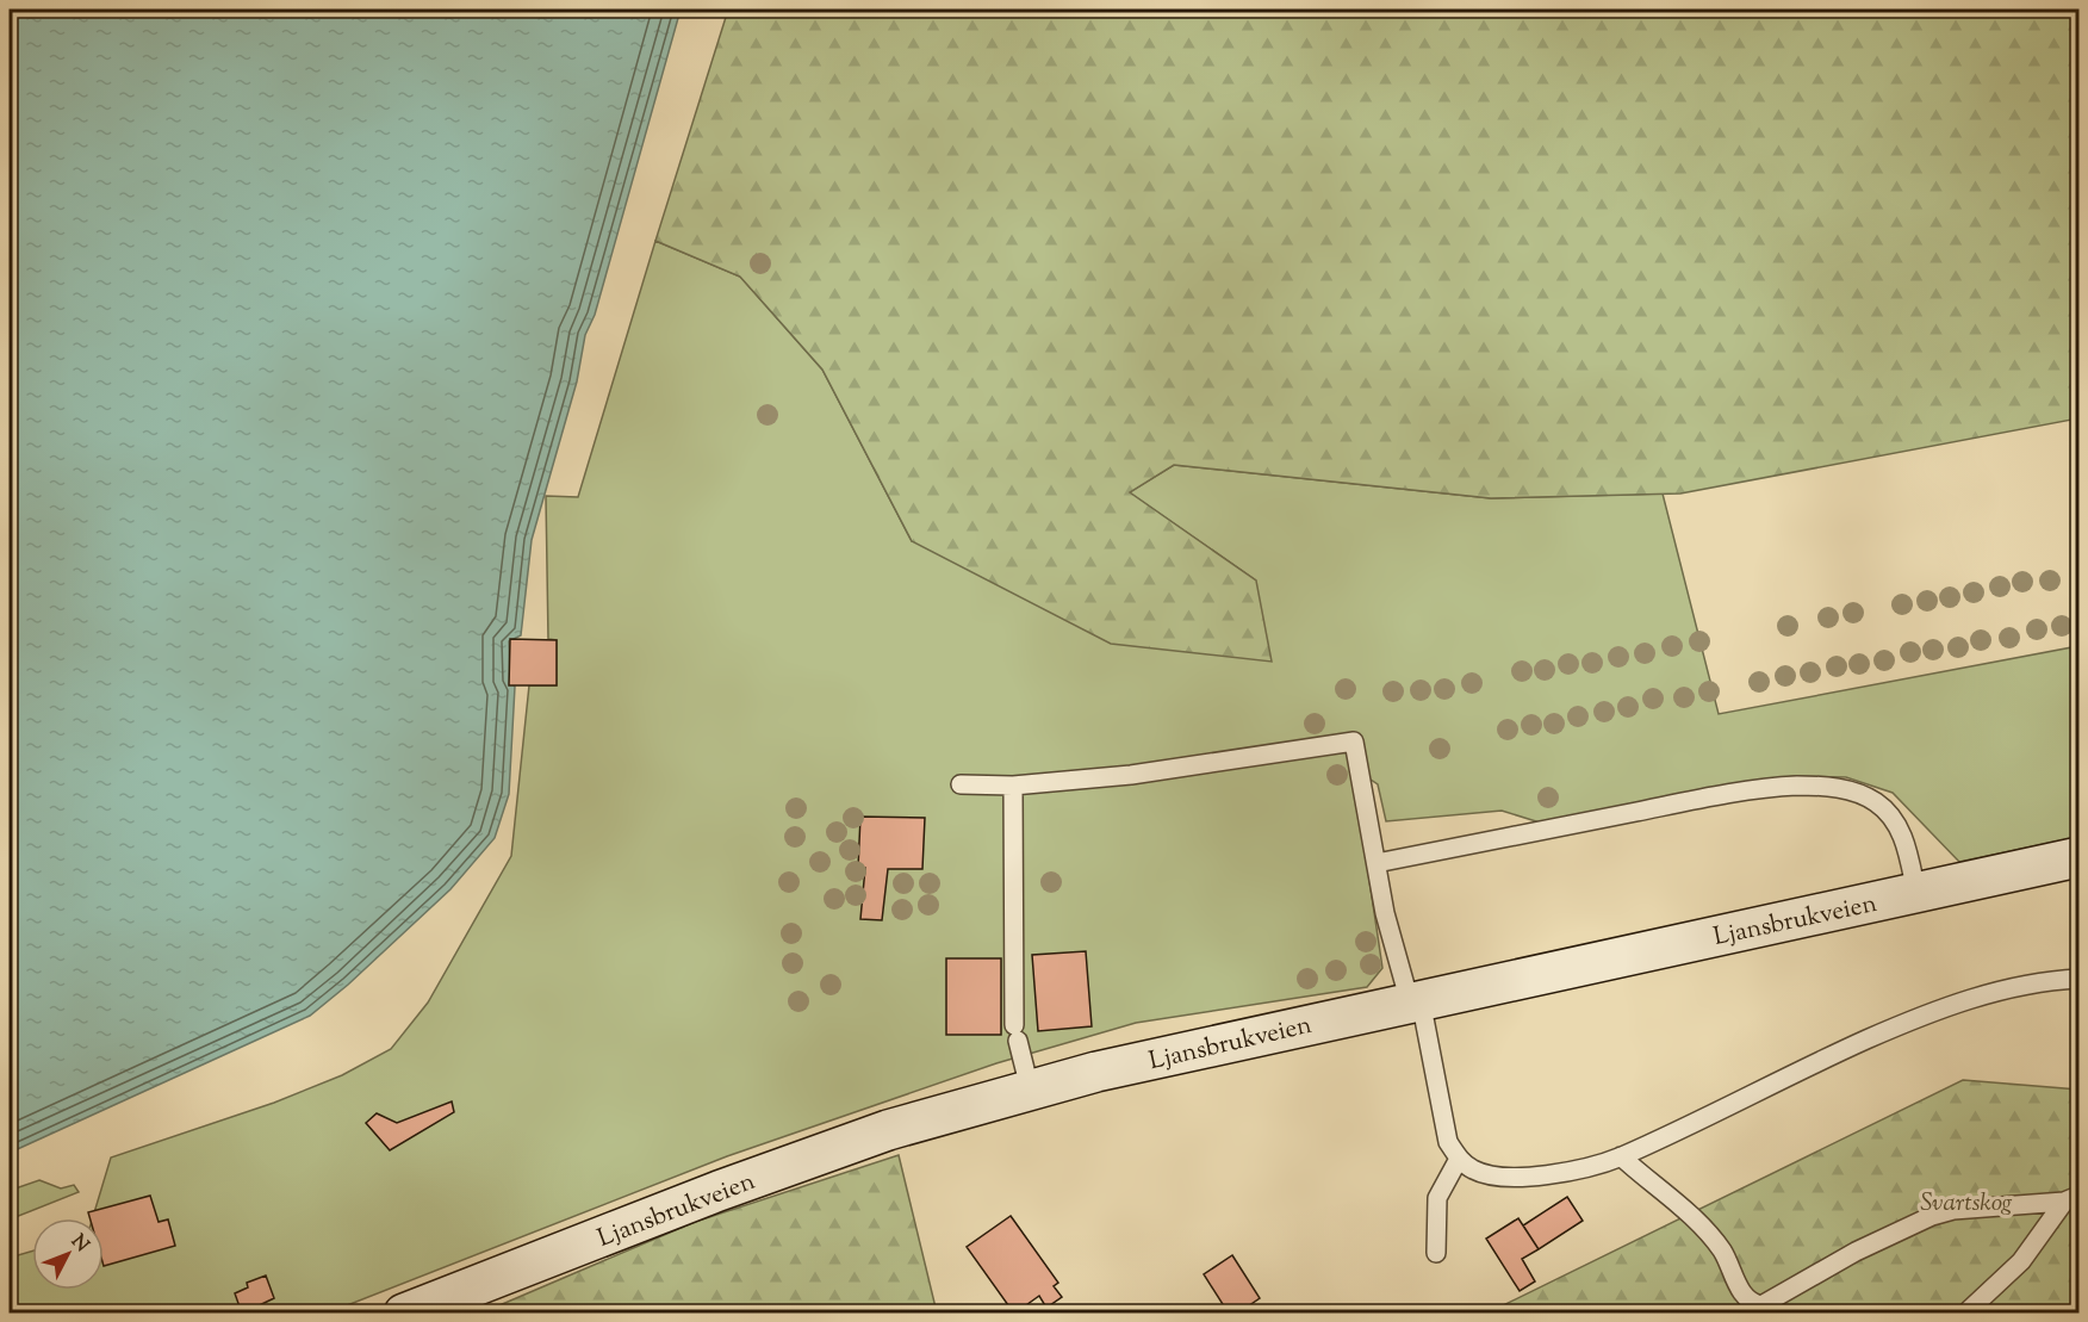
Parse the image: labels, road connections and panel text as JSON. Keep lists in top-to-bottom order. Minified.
{"streets":{"main road":["Ljansbrukveien"]},"parks":["Svartskog"],"north":"top right"}
